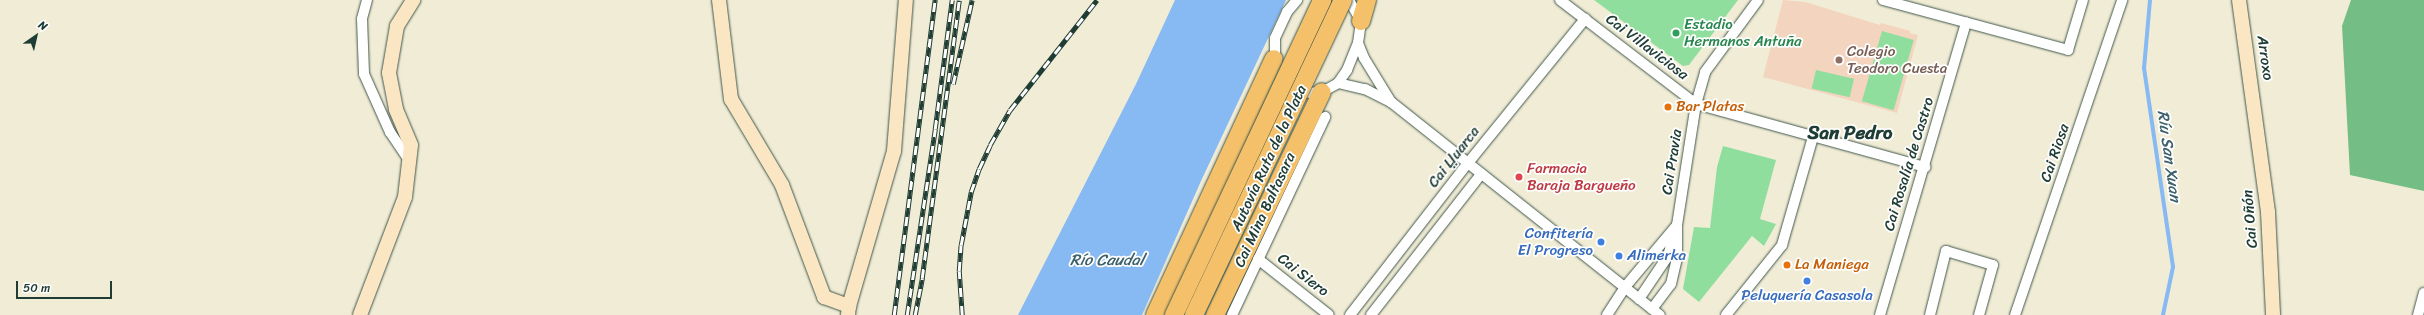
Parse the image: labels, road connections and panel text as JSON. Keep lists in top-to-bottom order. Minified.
{"streets":{"highway":["Autovía Ruta de la Plata"],"street":["Cai Villaviciosa","Arroxo","Cai Riosa","Cai Ḷḷuarca","Cai Pravia","Cai Rosalía de Castro","Cai Mina Baltasara","Cai Oñón","Cai Siero"]},"crossings":[["Cai Villaviciosa","Cai Ḷḷuarca"],["Cai Villaviciosa","Cai Pravia"],["Arroxo","Cai Oñón"],["Cai Mina Baltasara","Cai Siero"]],"districts":["San Pedro"],"water":["Ríu San Xuan","Río Caudal"],"places":["Estadio Hermanos Antuña","Colegio Teodoro Cuesta","Bar Platas","Farmacia Baraja Bargueño","Confitería El Progreso","Alimerka","La Maniega","Peluquería Casasola"],"scale_bar":"50 m","north":"top right"}
